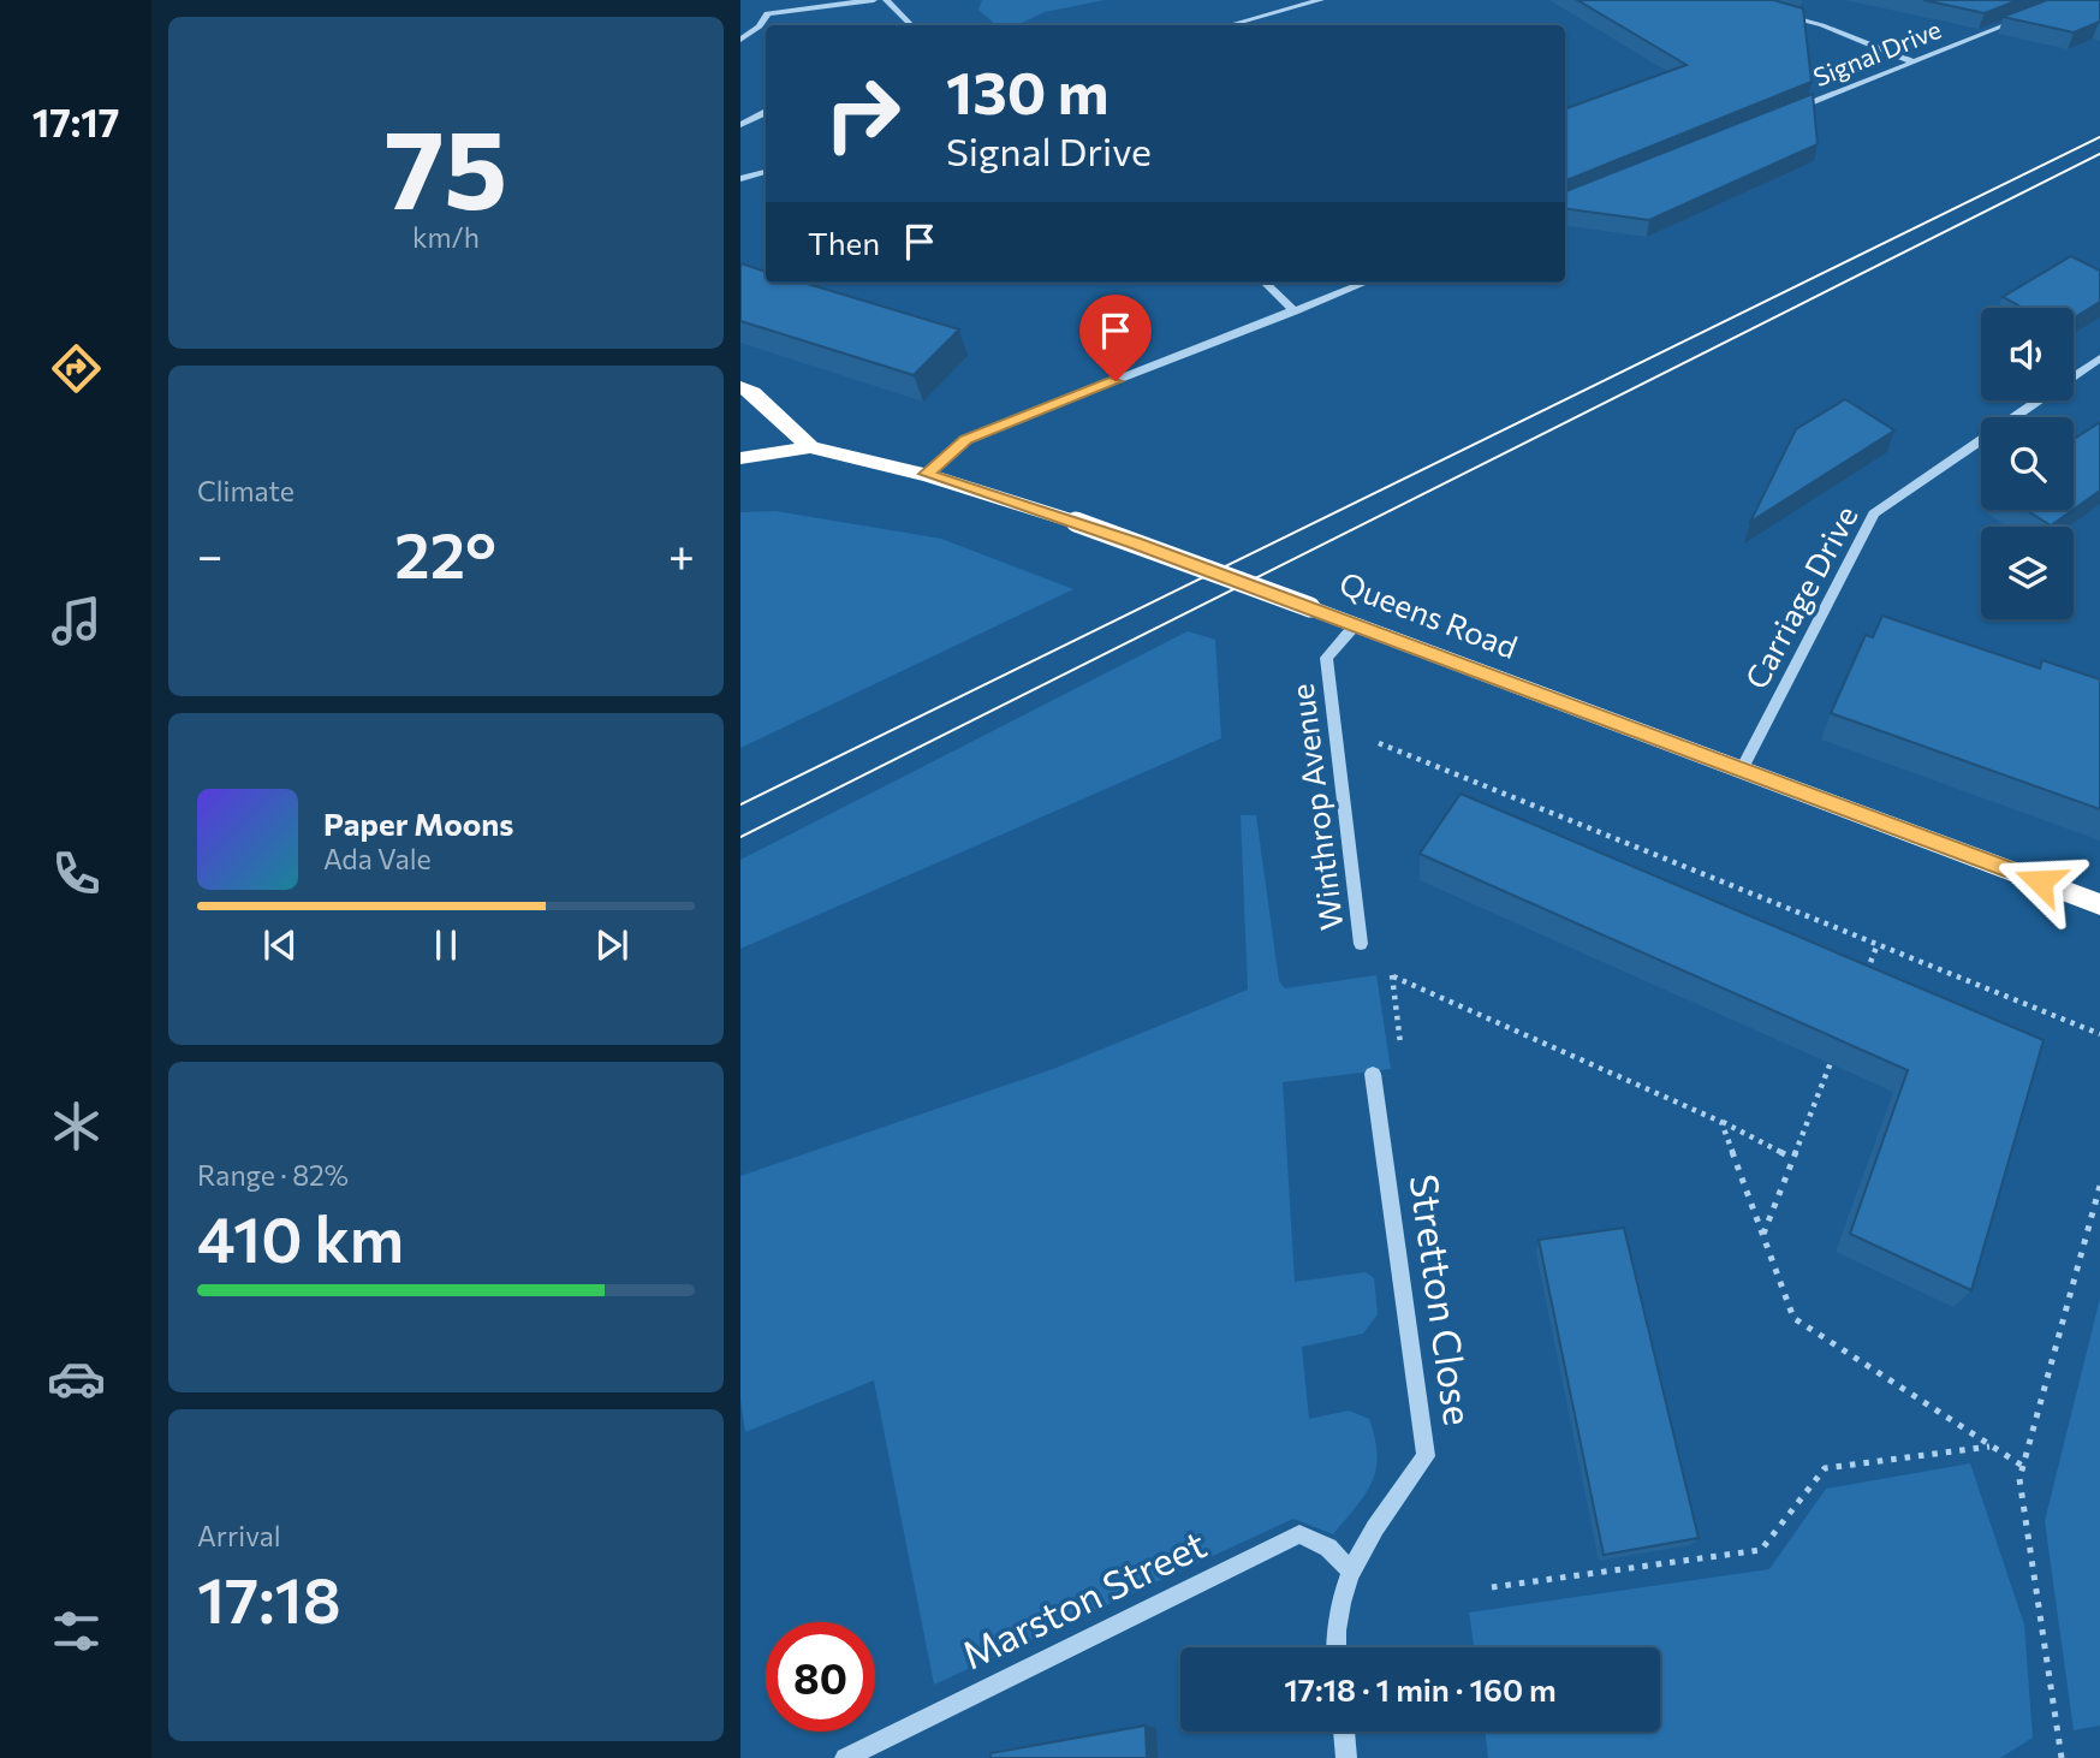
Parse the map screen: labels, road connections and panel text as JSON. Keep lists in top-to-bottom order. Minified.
{"streets":{"highway":["Queens Road"],"street":["Signal Drive","Carriage Drive","Winthrop Avenue","Stretton Close","Marston Street"]},"crossings":[["Carriage Drive","Queens Road"],["Queens Road","Winthrop Avenue"],["Stretton Close","Marston Street"]],"page":{"tabs":"17:17","tile":[["75","km/h"],"Climate",["Range · 82%","410 km"],["Arrival","17:18"]],"turn":["130 m","Signal Drive"],"then":"Then","heat":["−","22°","+"],"song":["Paper Moons","Ada Vale"],"limit":"80","trip":"17:18 · 1 min · 160 m"}}
